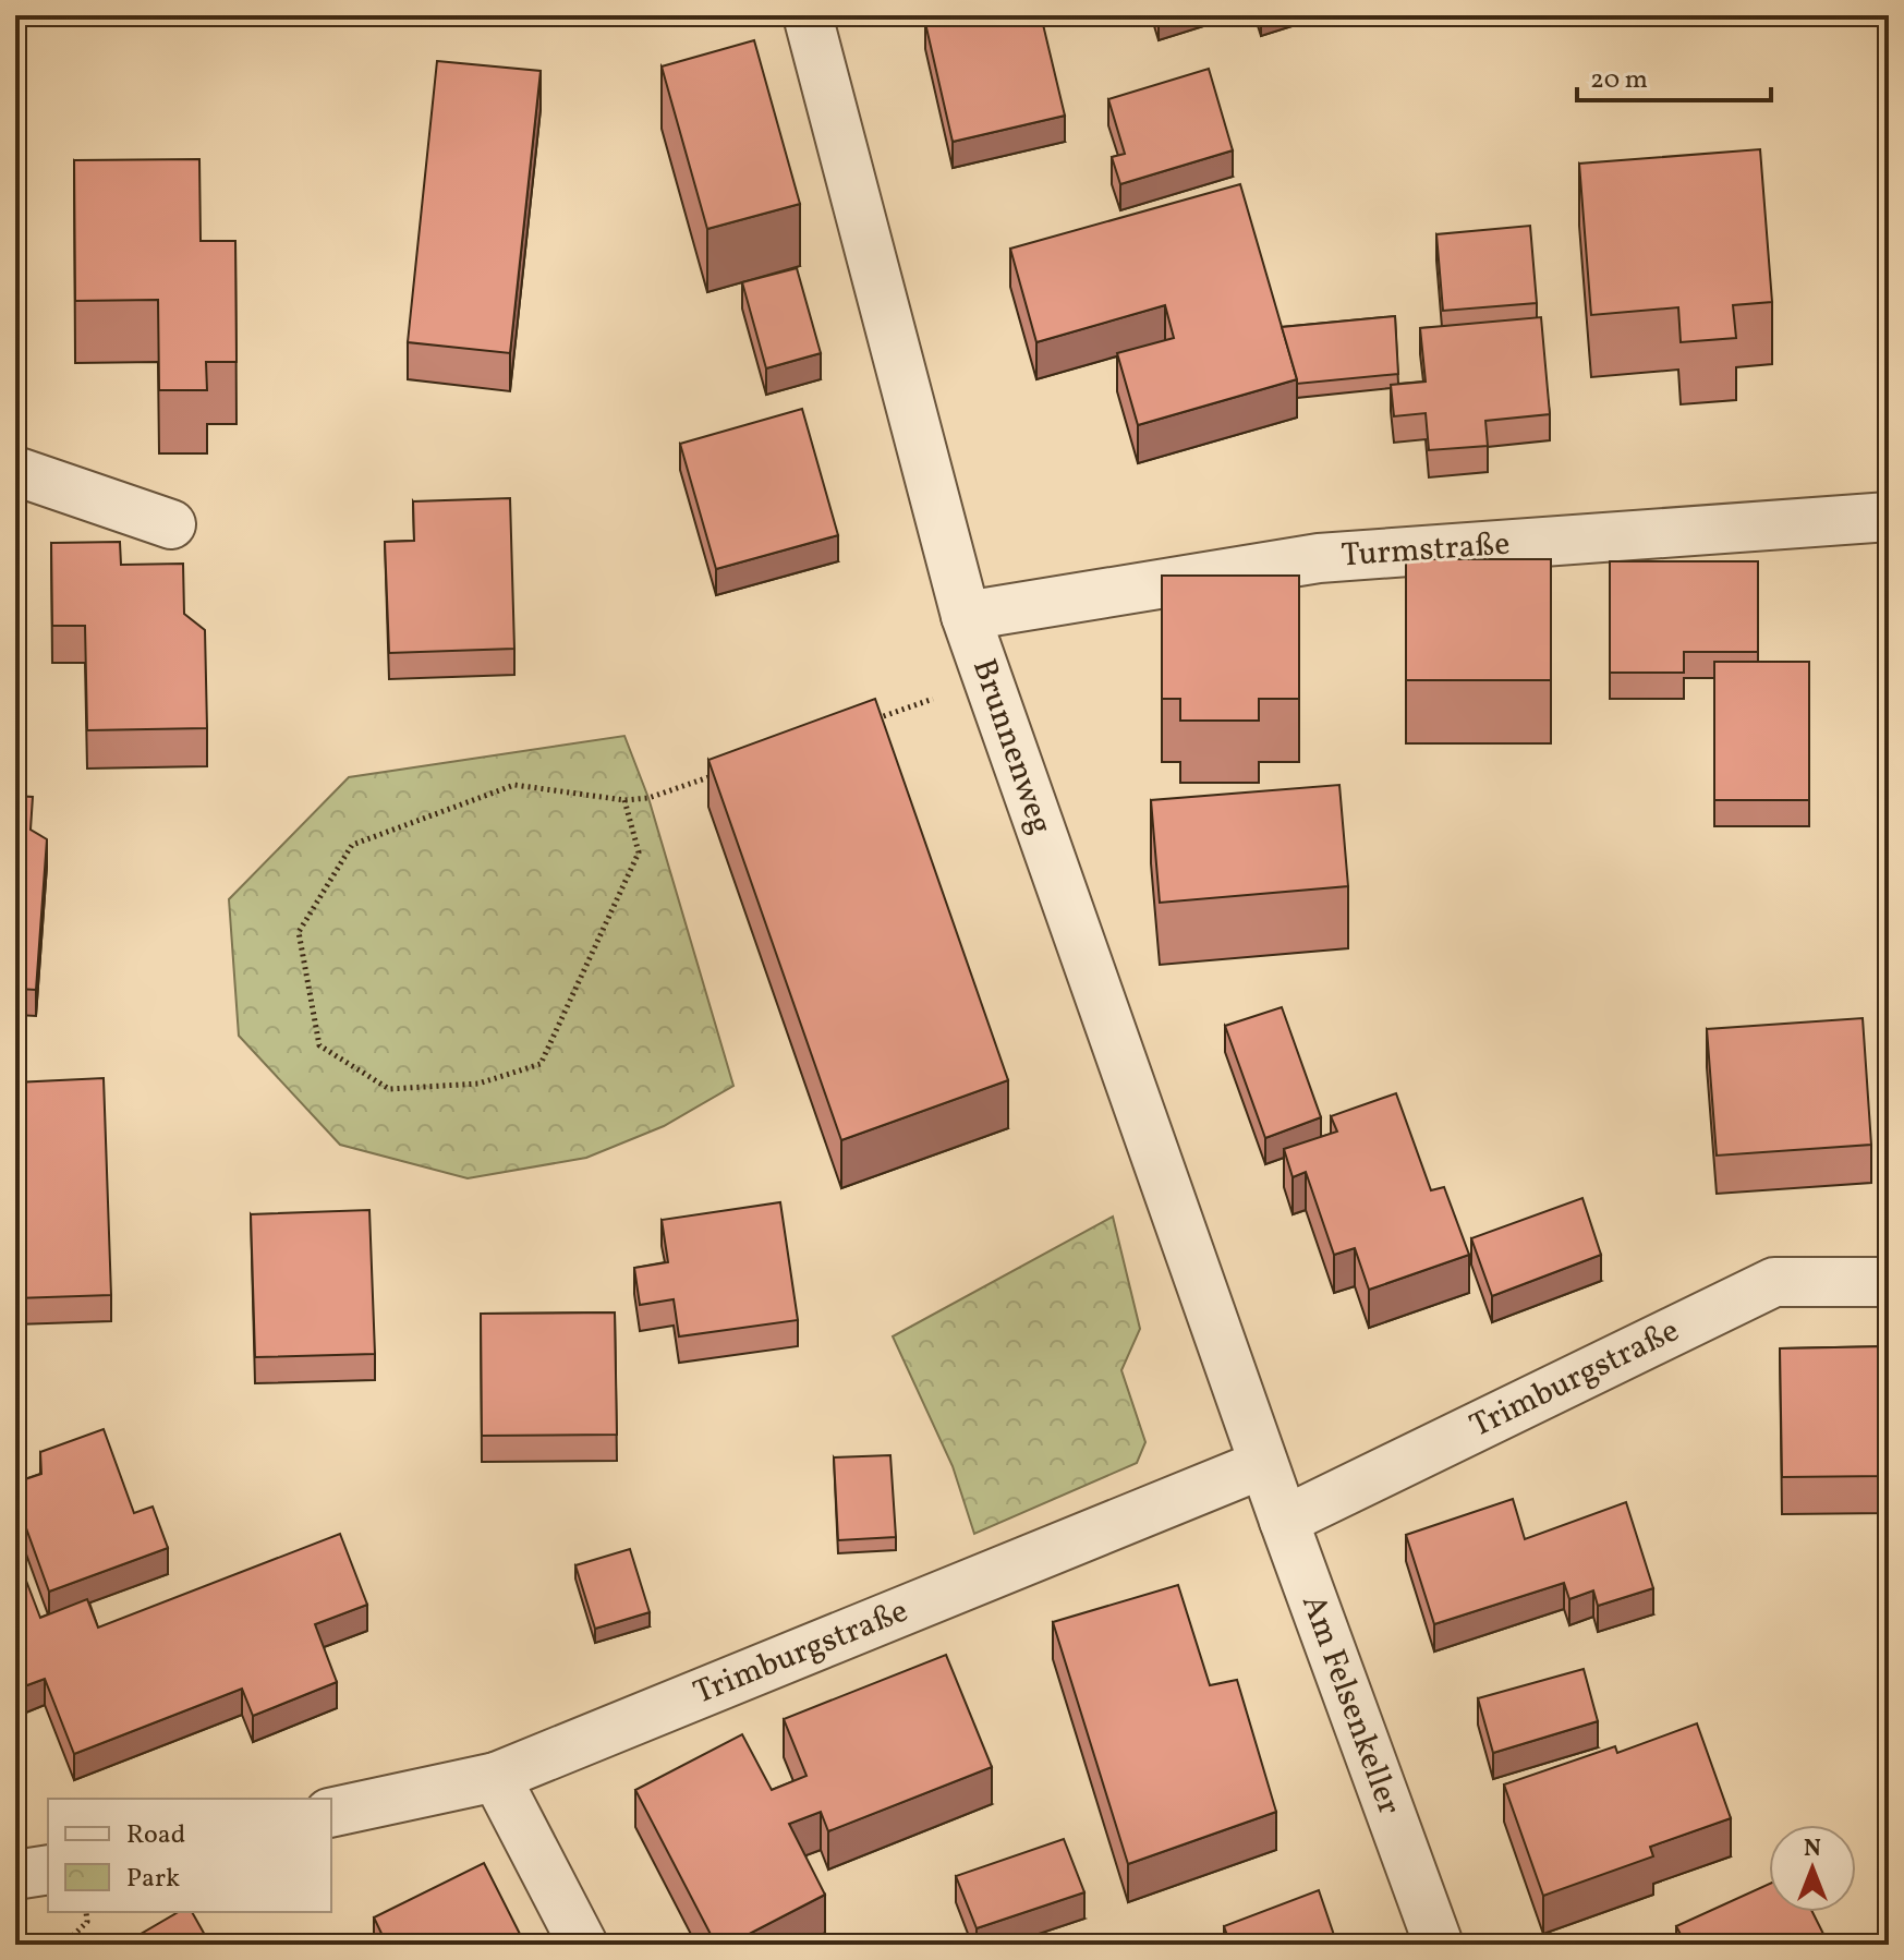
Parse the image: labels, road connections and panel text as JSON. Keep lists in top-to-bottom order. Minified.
{"streets":{"street":["Turmstraße","Brunnenweg","Trimburgstraße","Am Felsenkeller"]},"crossings":[["Turmstraße","Brunnenweg"],["Brunnenweg","Trimburgstraße"],["Brunnenweg","Am Felsenkeller"],["Trimburgstraße","Am Felsenkeller"]],"legend":["Road","Park"],"scale_bar":"20 m","north":"top"}
